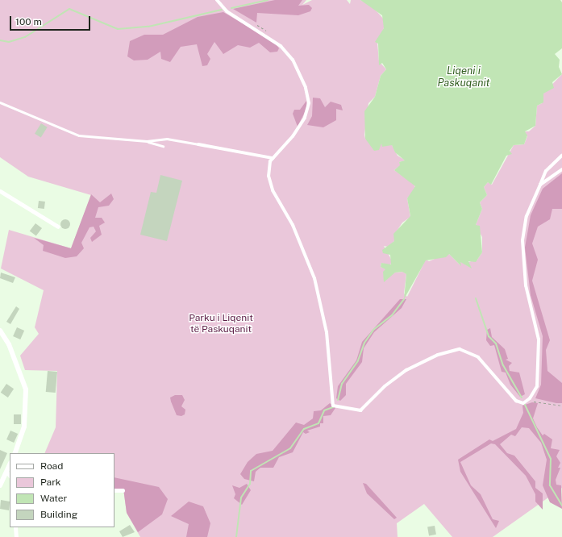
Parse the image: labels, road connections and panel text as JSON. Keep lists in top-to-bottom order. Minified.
{"water":["Liqeni i Paskuqanit"],"parks":["Parku i Liqenit të Paskuqanit"],"legend":["Road","Park","Water","Building"],"scale_bar":"100 m"}
